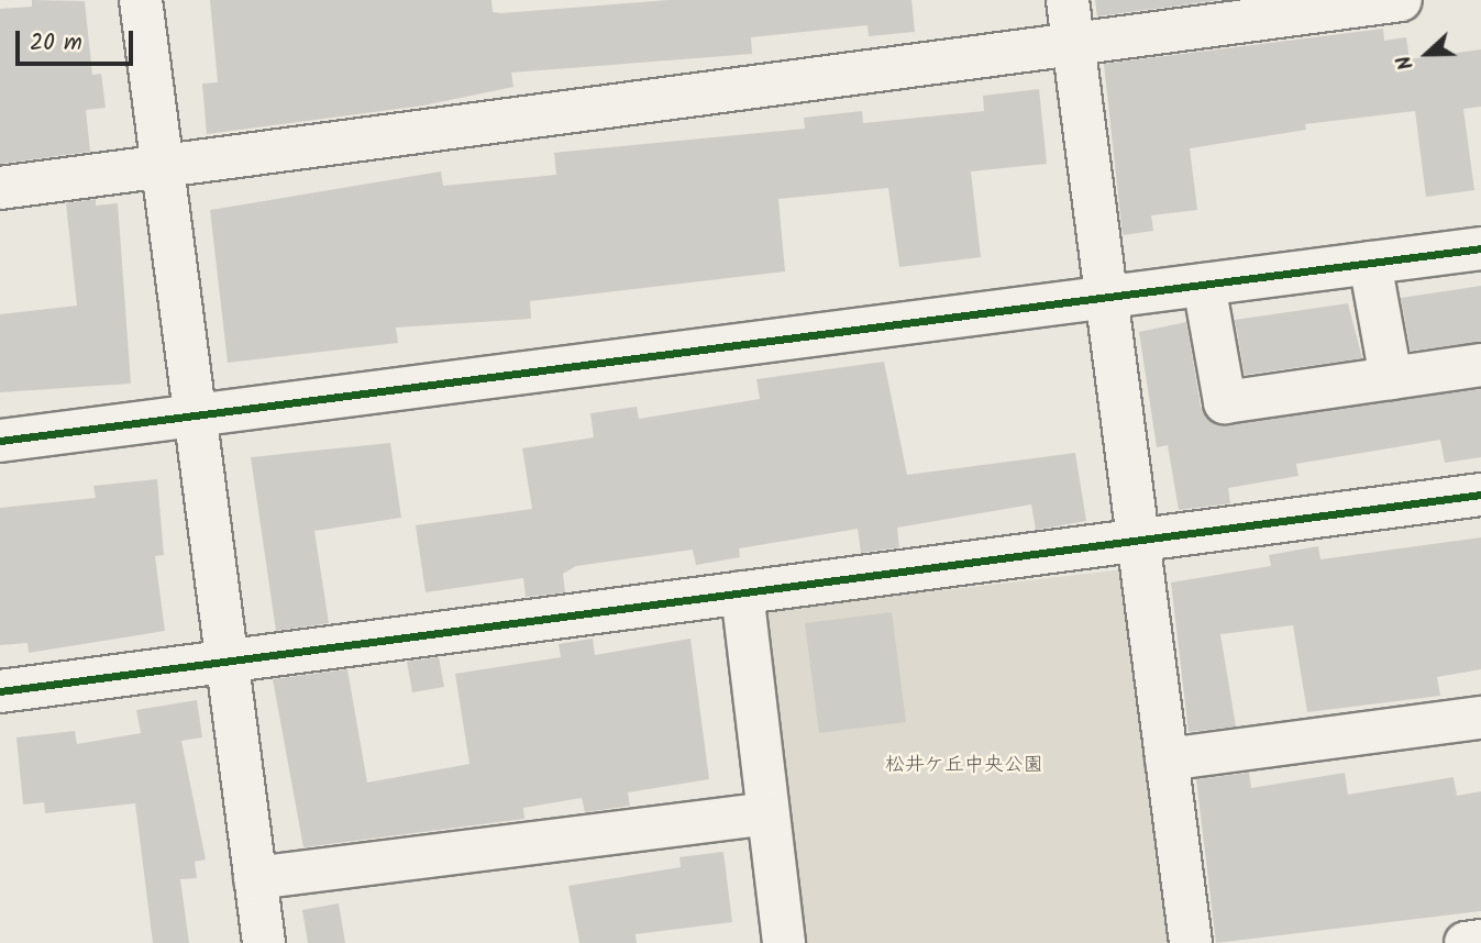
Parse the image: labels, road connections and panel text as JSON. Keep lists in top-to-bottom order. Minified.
{"parks":["松井ケ丘中央公園"],"scale_bar":"20 m","north":"left"}
